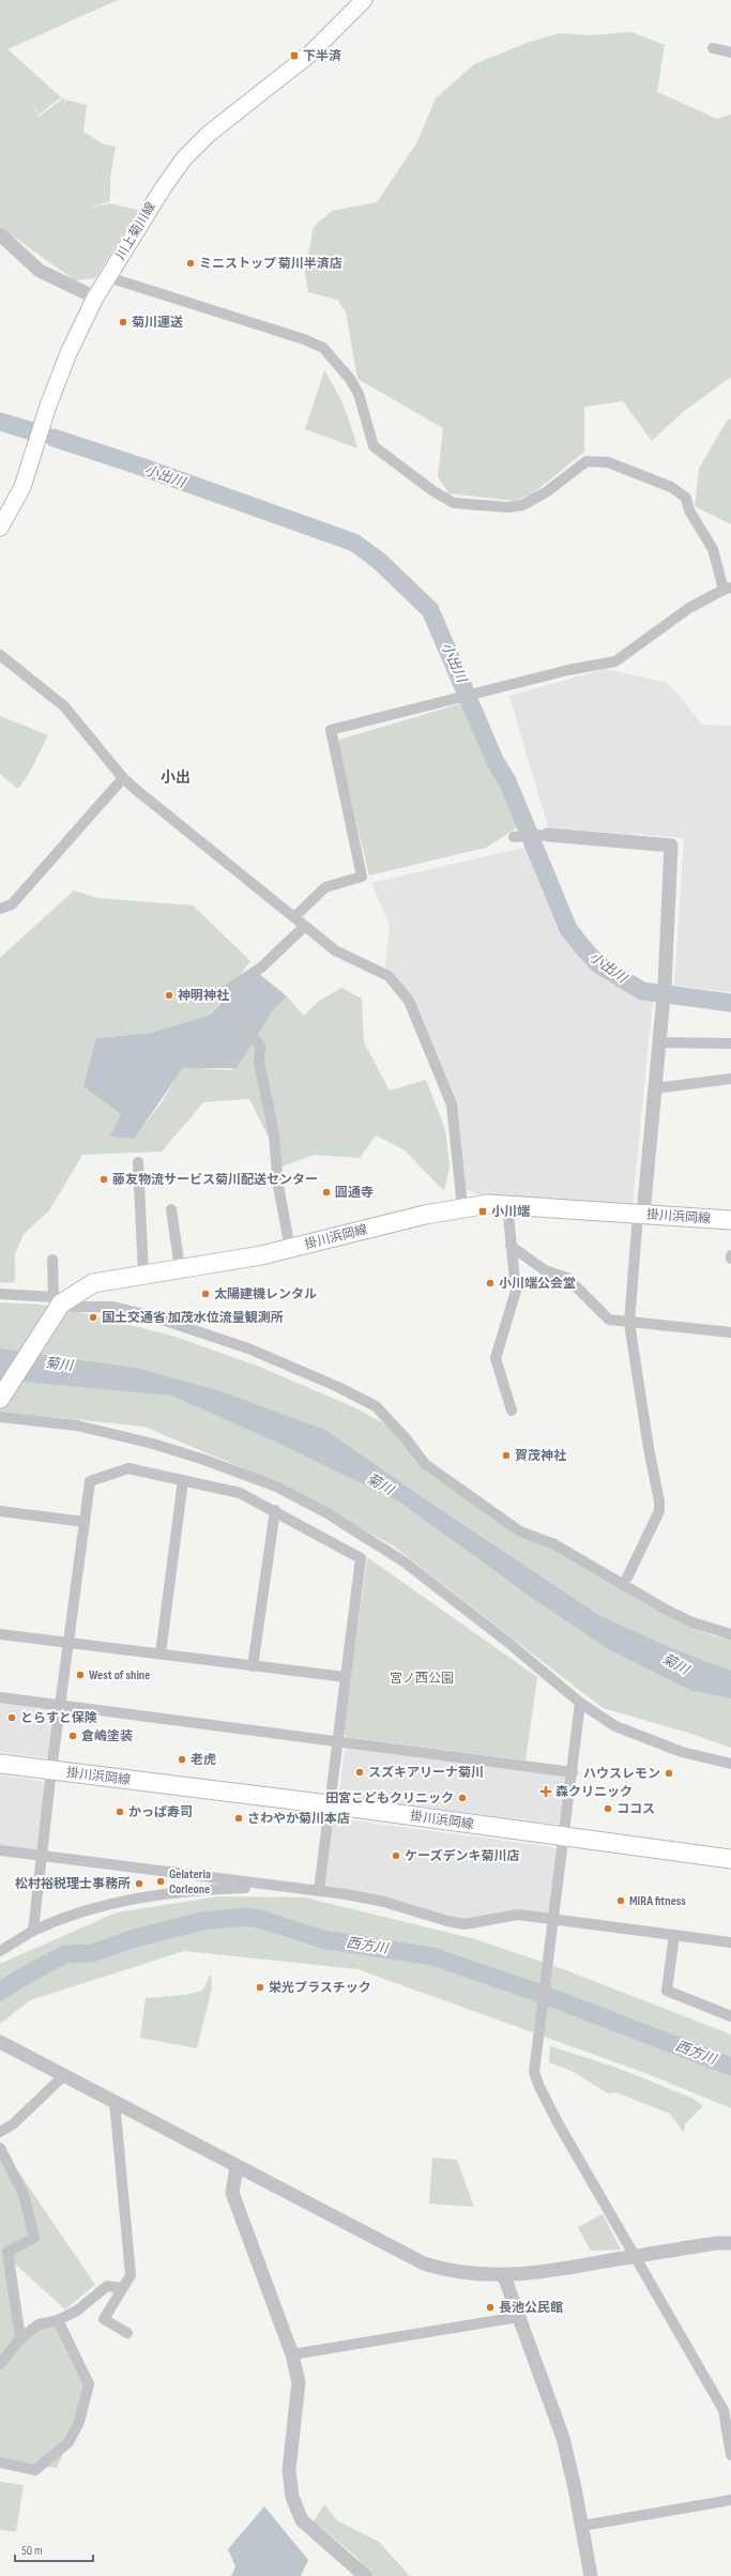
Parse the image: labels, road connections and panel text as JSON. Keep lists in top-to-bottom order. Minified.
{"streets":{"main road":["川上菊川線","掛川浜岡線"]},"districts":["小出"],"water":["小出川","菊川","西方川"],"parks":["宮ノ西公園"],"places":{"transit":["下半済","小川端"],"other":["ミニストップ 菊川半済店","菊川運送","神明神社","藤友物流サービス菊川配送センター","圓通寺","小川端公会堂","太陽建機レンタル","国土交通省 加茂水位流量観測所","賀茂神社","West of shine","とらすと保険","倉嶋塗装","老虎","スズキアリーナ菊川","ハウスレモン","田宮こどもクリニック","ココス","かっぱ寿司","さわやか菊川本店","ケーズデンキ菊川店","Gelateria Corleone","松村裕税理士事務所","MIRA fitness","栄光プラスチック","長池公民館"],"health":["森クリニック"]},"scale_bar":"50 m"}
